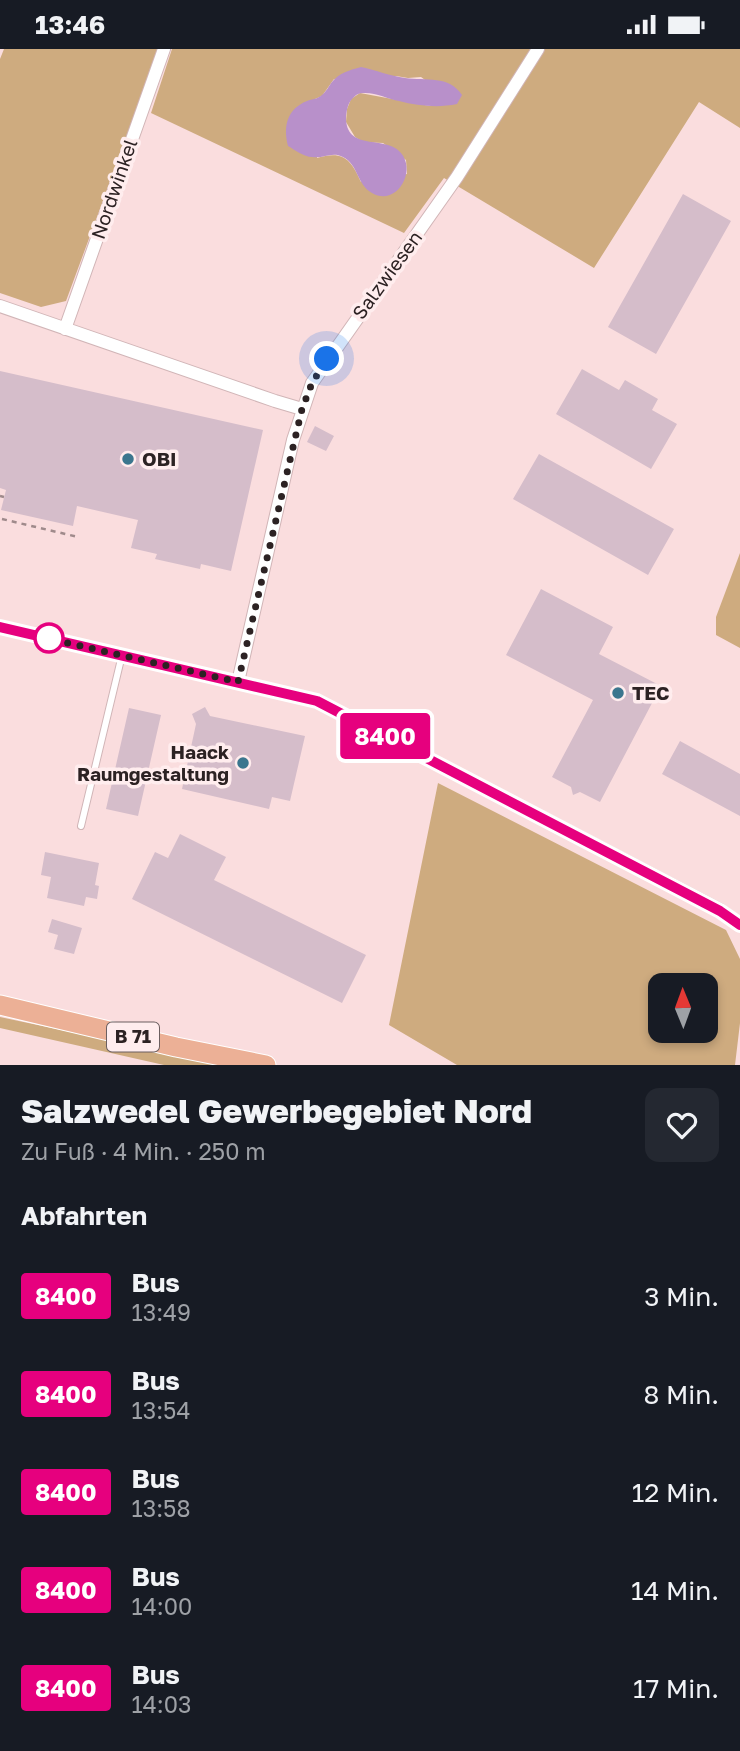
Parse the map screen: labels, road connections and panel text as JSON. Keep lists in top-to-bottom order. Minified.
{"streets":{"main road":["B 71"],"street":["Nordwinkel","Salzwiesen"]},"places":["OBI","TEC","Haack Raumgestaltung"],"lines":["bus line 8400"],"north":"top","page":{"status":"13:46","on_map":"8400","heading":[["Salzwedel Gewerbegebiet Nord","Zu Fuß · 4 Min. · 250 m"],"Abfahrten"],"list":[{"mark":"8400","name":"Bus","note":"13:49","value":"3 Min."},{"mark":"8400","name":"Bus","note":"13:54","value":"8 Min."},{"mark":"8400","name":"Bus","note":"13:58","value":"12 Min."},{"mark":"8400","name":"Bus","note":"14:00","value":"14 Min."},{"mark":"8400","name":"Bus","note":"14:03","value":"17 Min."}]}}
